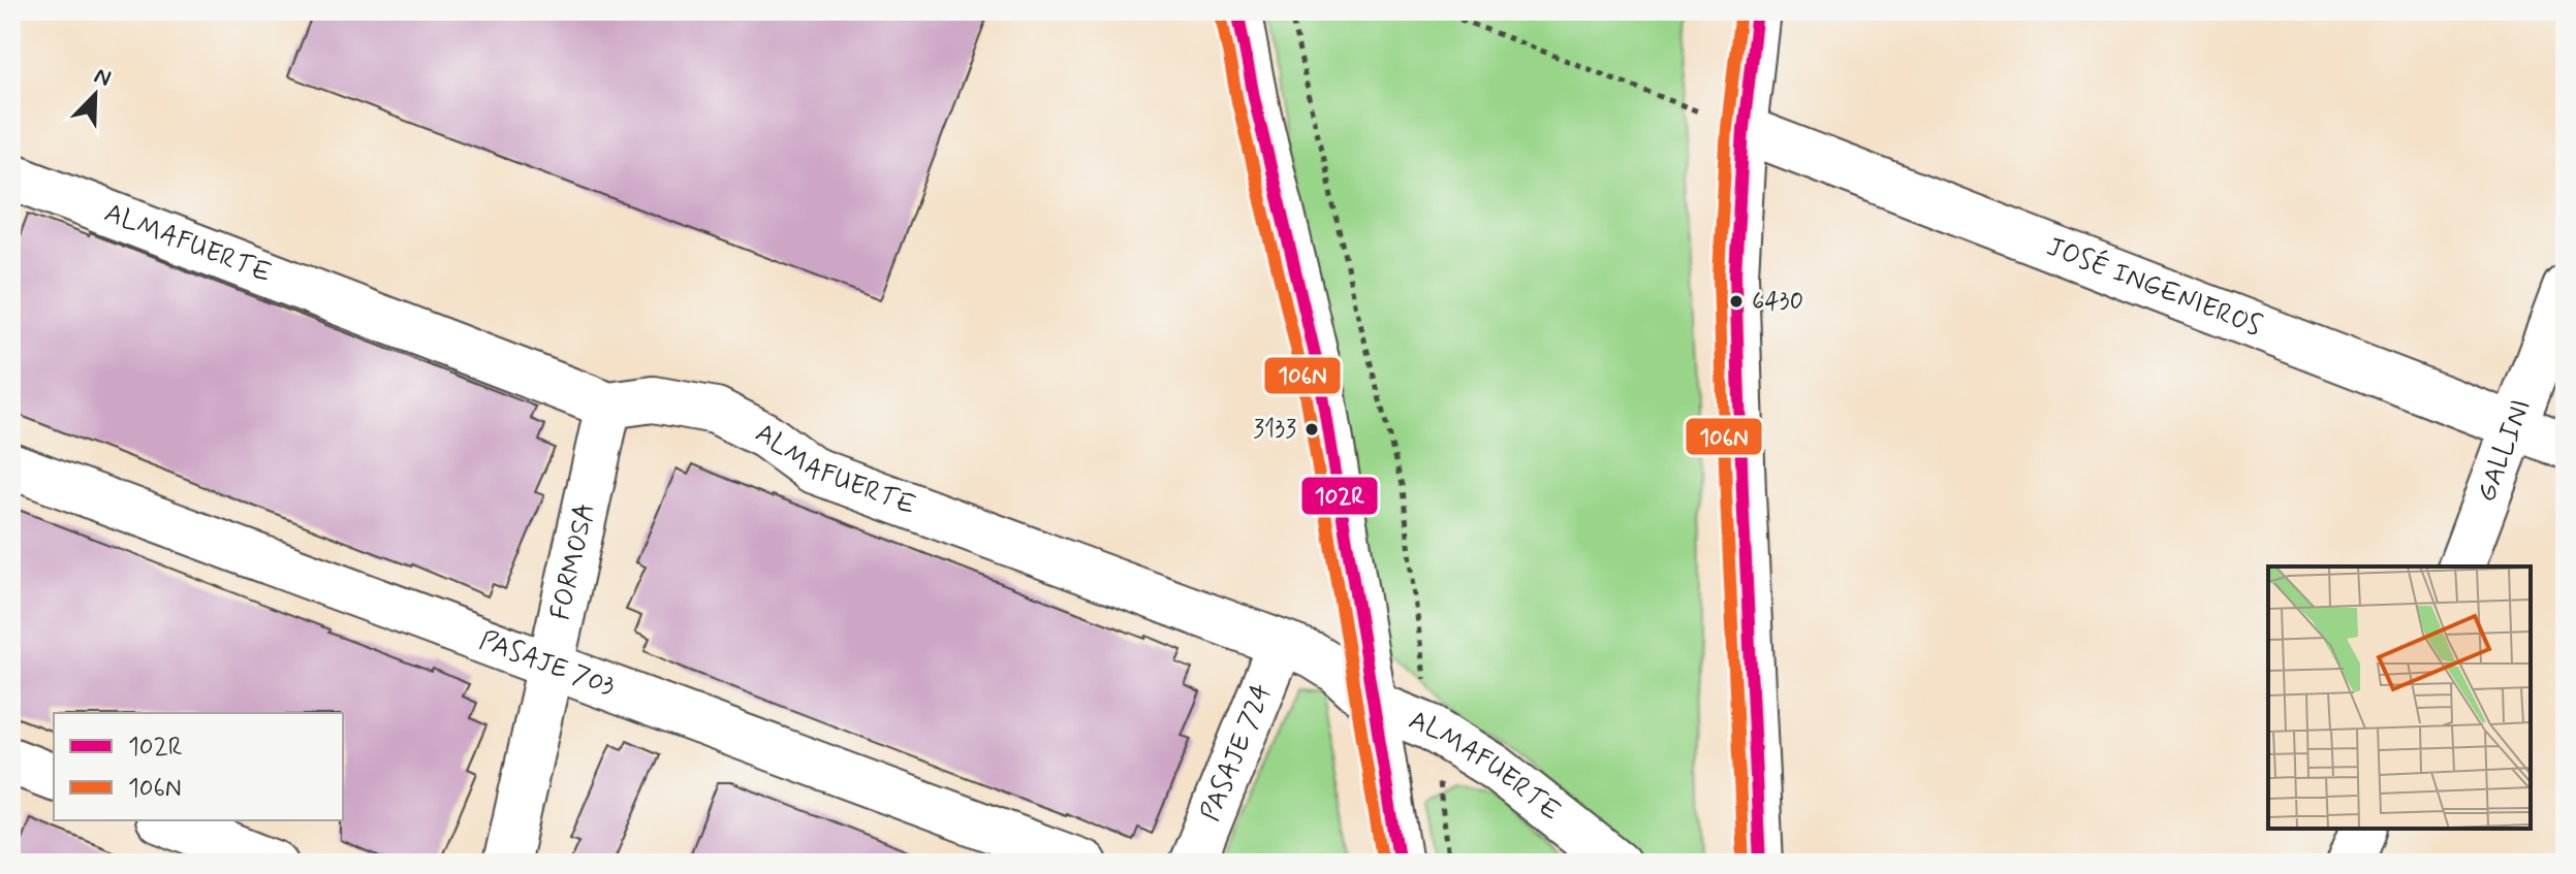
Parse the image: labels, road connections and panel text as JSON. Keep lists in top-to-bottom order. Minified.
{"streets":{"street":["ALMAFUERTE","JOSÉ INGENIEROS","GALLINI","FORMOSA","PASAJE 703","PASAJE 724"]},"crossings":[["ALMAFUERTE","FORMOSA"],["ALMAFUERTE","PASAJE 724"],["JOSÉ INGENIEROS","GALLINI"],["FORMOSA","PASAJE 703"]],"places":["6430","3133"],"lines":["transit line 102R","transit line 106N"],"legend":["102R","106N"],"north":"top right"}
